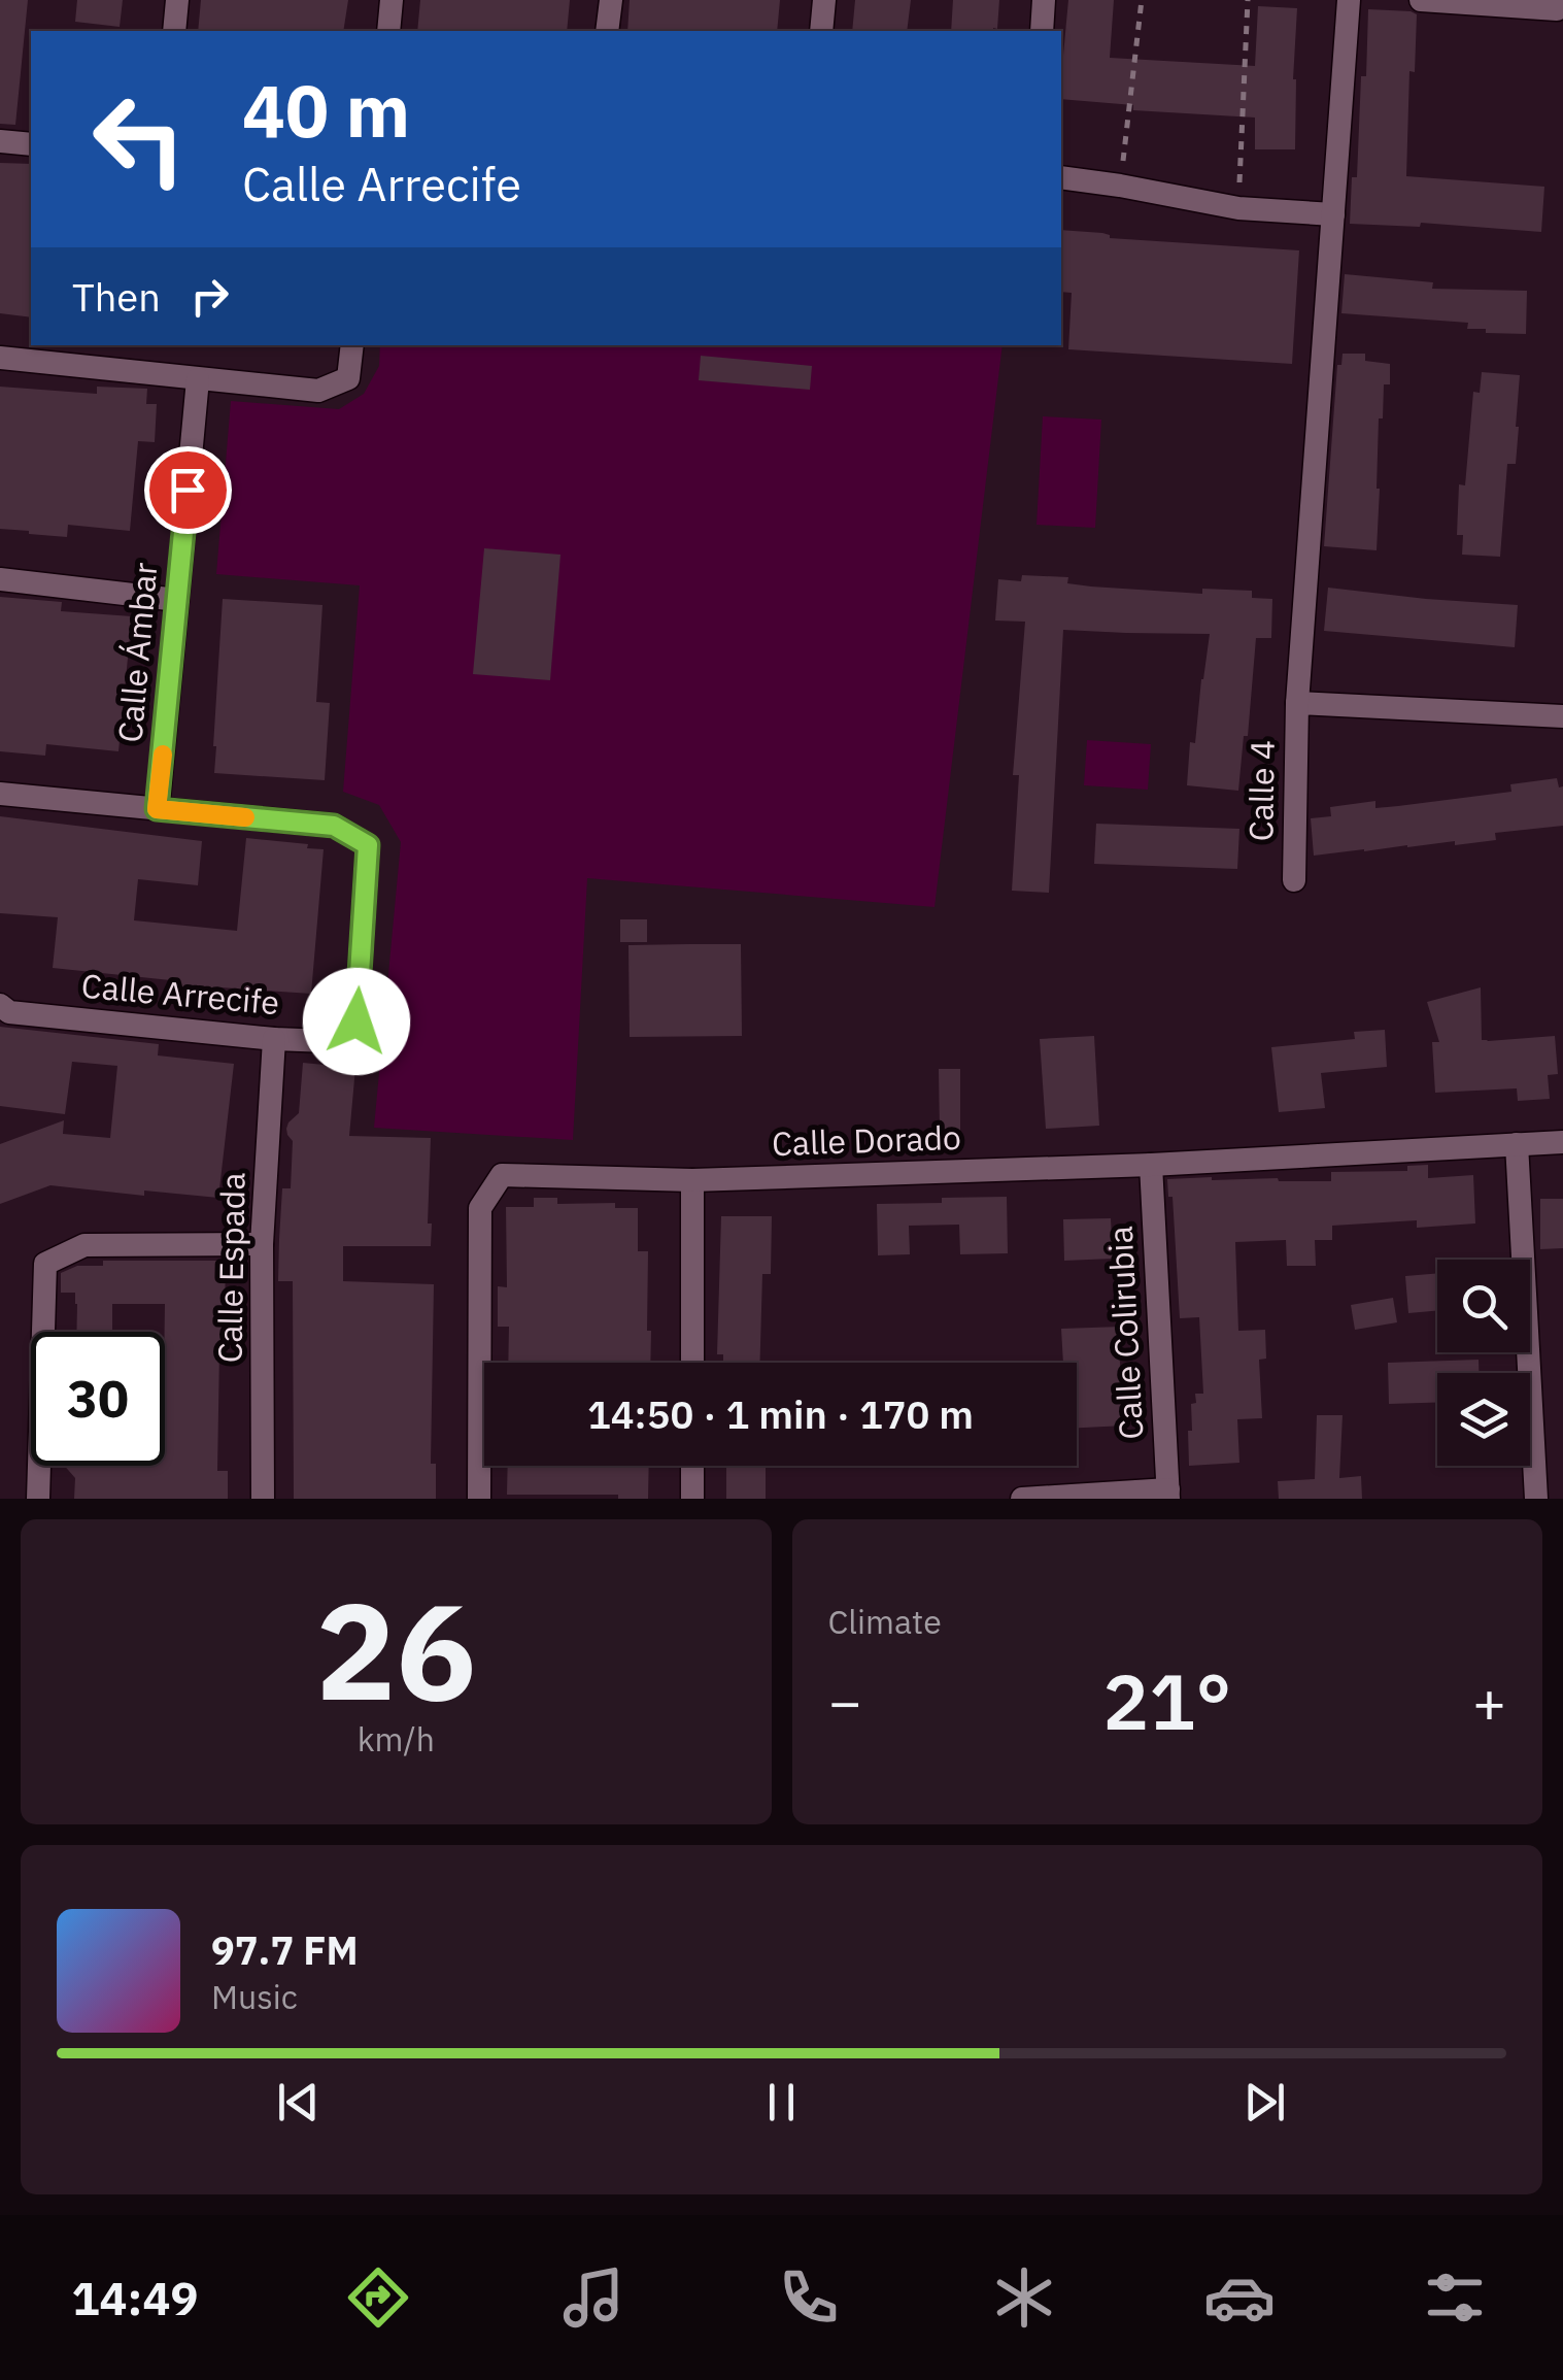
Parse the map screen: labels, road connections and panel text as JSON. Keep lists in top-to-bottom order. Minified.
{"streets":{"street":["Calle Ámbar","Calle 4","Calle Arrecife","Calle Dorado","Calle Espada","Calle Colirubia"]},"crossings":[["Calle Ámbar","Calle Arrecife"],["Calle Arrecife","Calle Espada"],["Calle Dorado","Calle Colirubia"]],"page":{"turn":["40 m","Calle Arrecife"],"then":"Then","limit":"30","trip":"14:50 · 1 min · 170 m","tile":[["26","km/h"],"Climate"],"heat":["−","21°","+"],"song":["97.7 FM","Music"],"tabs":"14:49"}}
